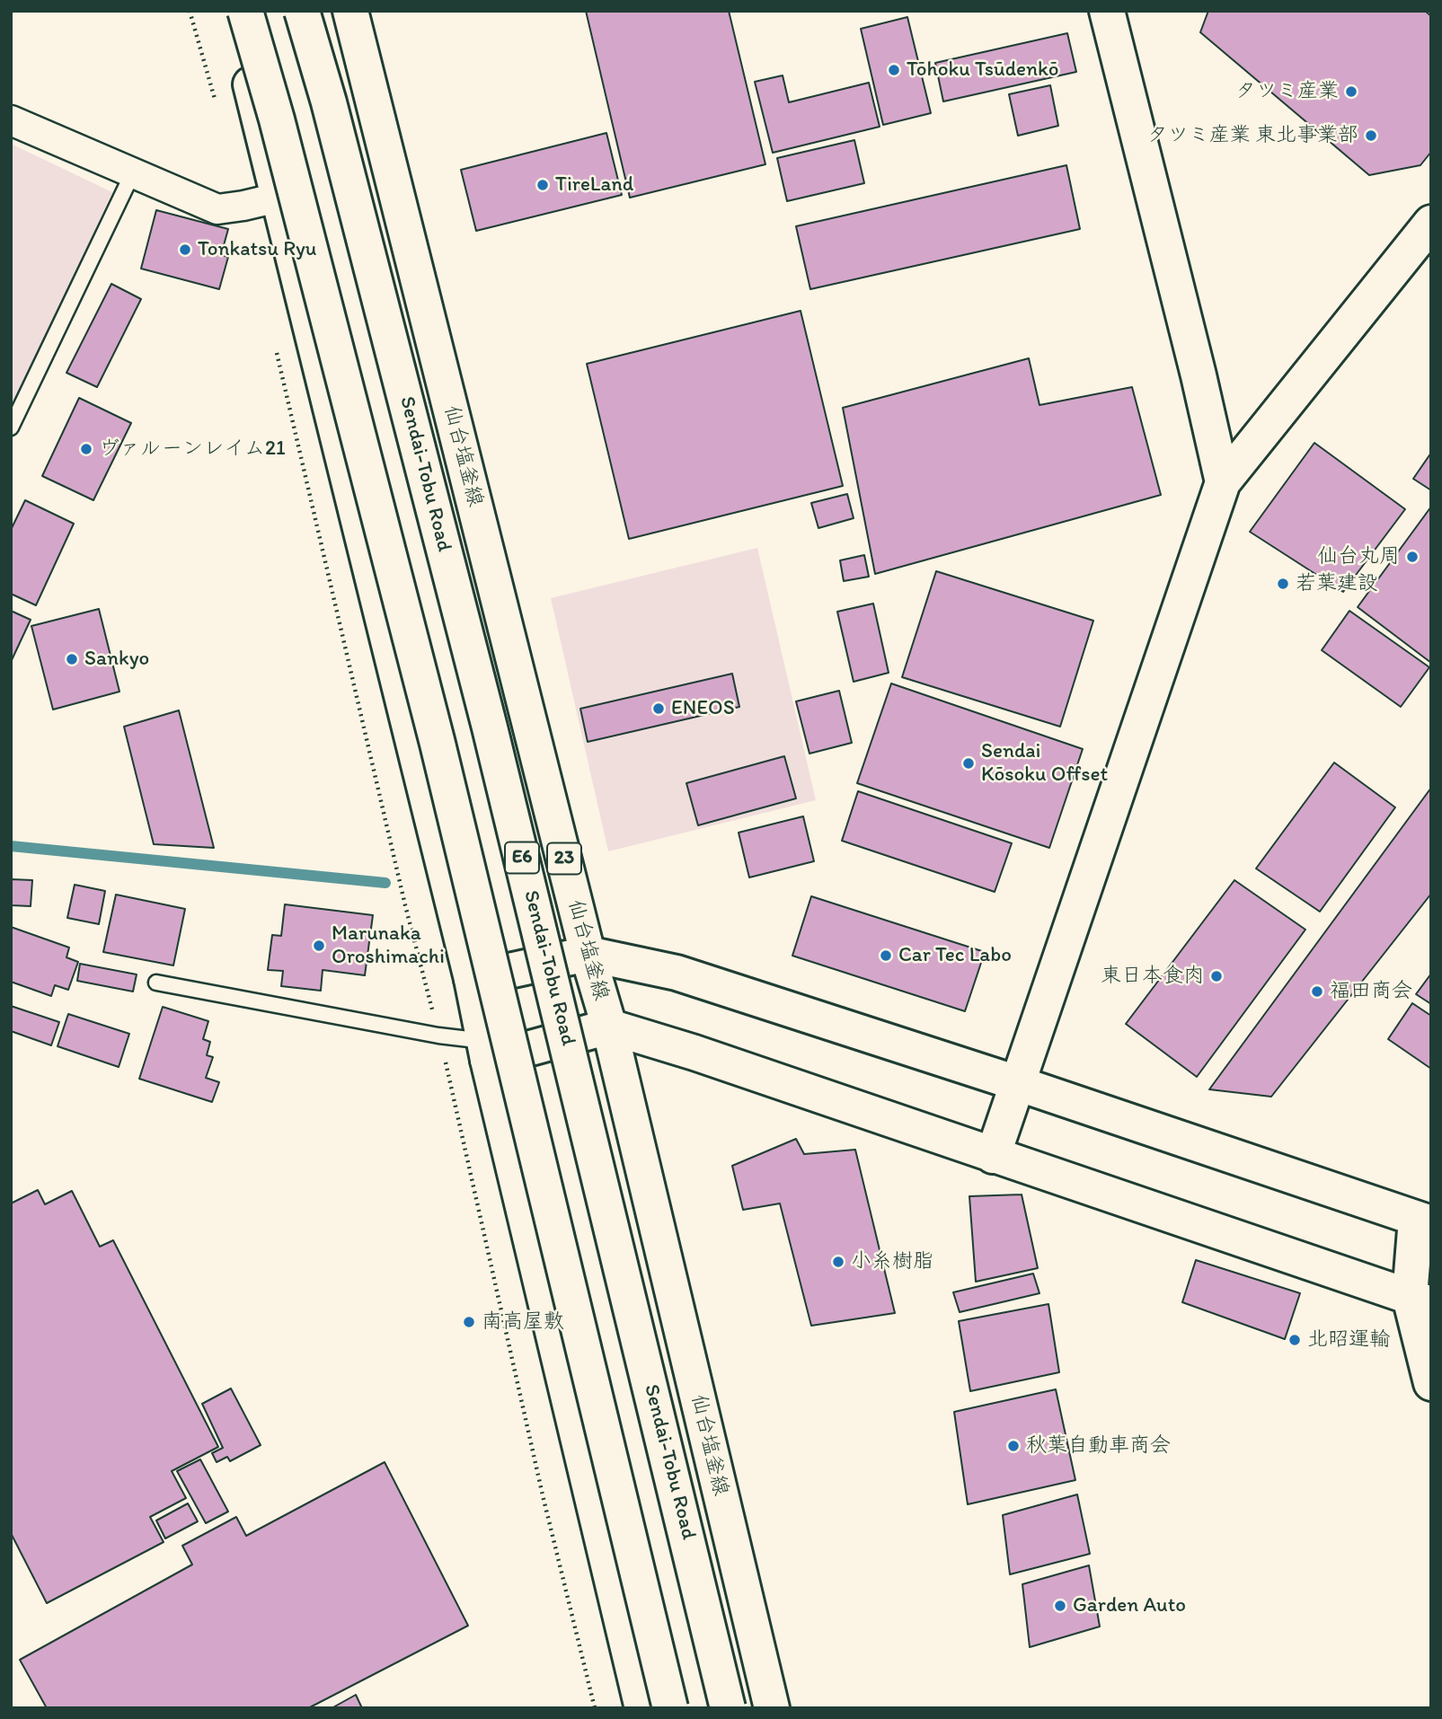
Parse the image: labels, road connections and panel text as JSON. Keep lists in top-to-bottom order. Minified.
{"streets":{"main road":["仙台塩釜線","Sendai-Tobu Road","E6","23"]},"places":["Tōhoku Tsūdenkō","タツミ産業","タツミ産業 東北事業部","TireLand","Tonkatsu Ryu","ヴァルーンレイム21","仙台丸周","若葉建設","Sankyo","ENEOS","Sendai Kōsoku Offset","Marunaka Oroshimachi","Car Tec Labo","東日本食肉","福田商会","小糸樹脂","南高屋敷","北昭運輸","秋葉自動車商会","Garden Auto"]}
